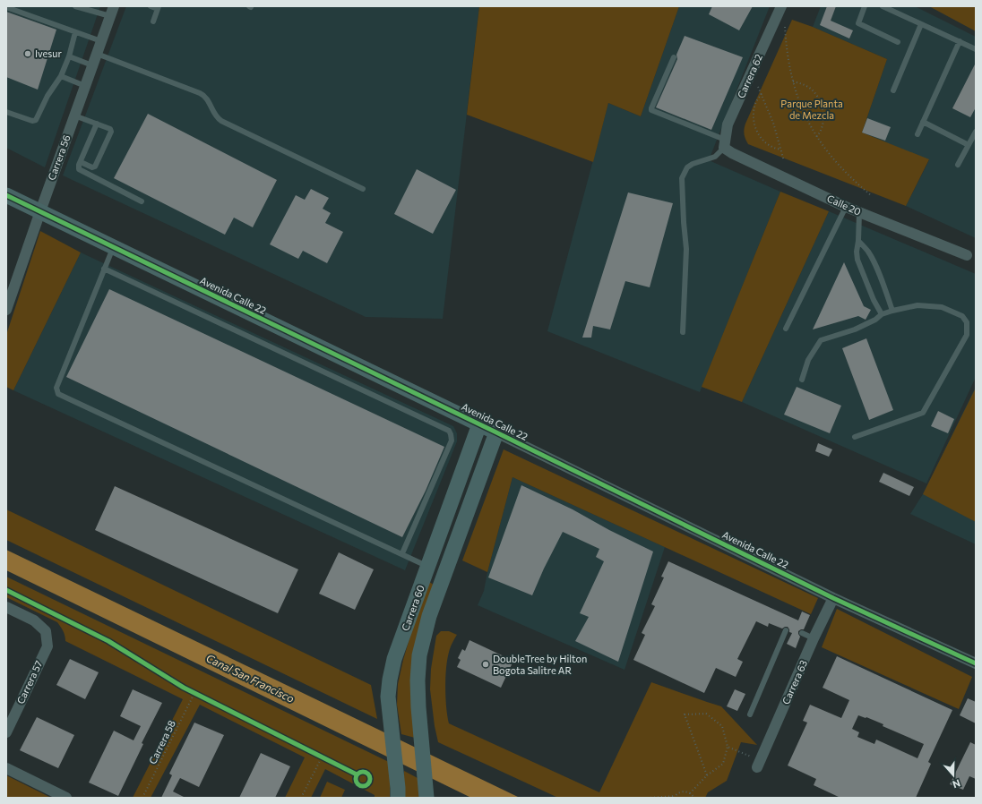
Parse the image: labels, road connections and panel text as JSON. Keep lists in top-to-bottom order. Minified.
{"streets":{"street":["Carrera 62","Carrera 56","Calle 20","Avenida Calle 22","Carrera 60","Carrera 57","Carrera 63"],"path":["Carrera 58"]},"crossings":[["Carrera 62","Calle 20"],["Carrera 56","Avenida Calle 22"],["Avenida Calle 22","Carrera 60"],["Avenida Calle 22","Carrera 63"]],"water":["Canal San Francisco"],"parks":["Parque Planta de Mezcla"],"places":["Ivesur","DoubleTree by Hilton Bogota Salitre AR"],"north":"bottom"}
